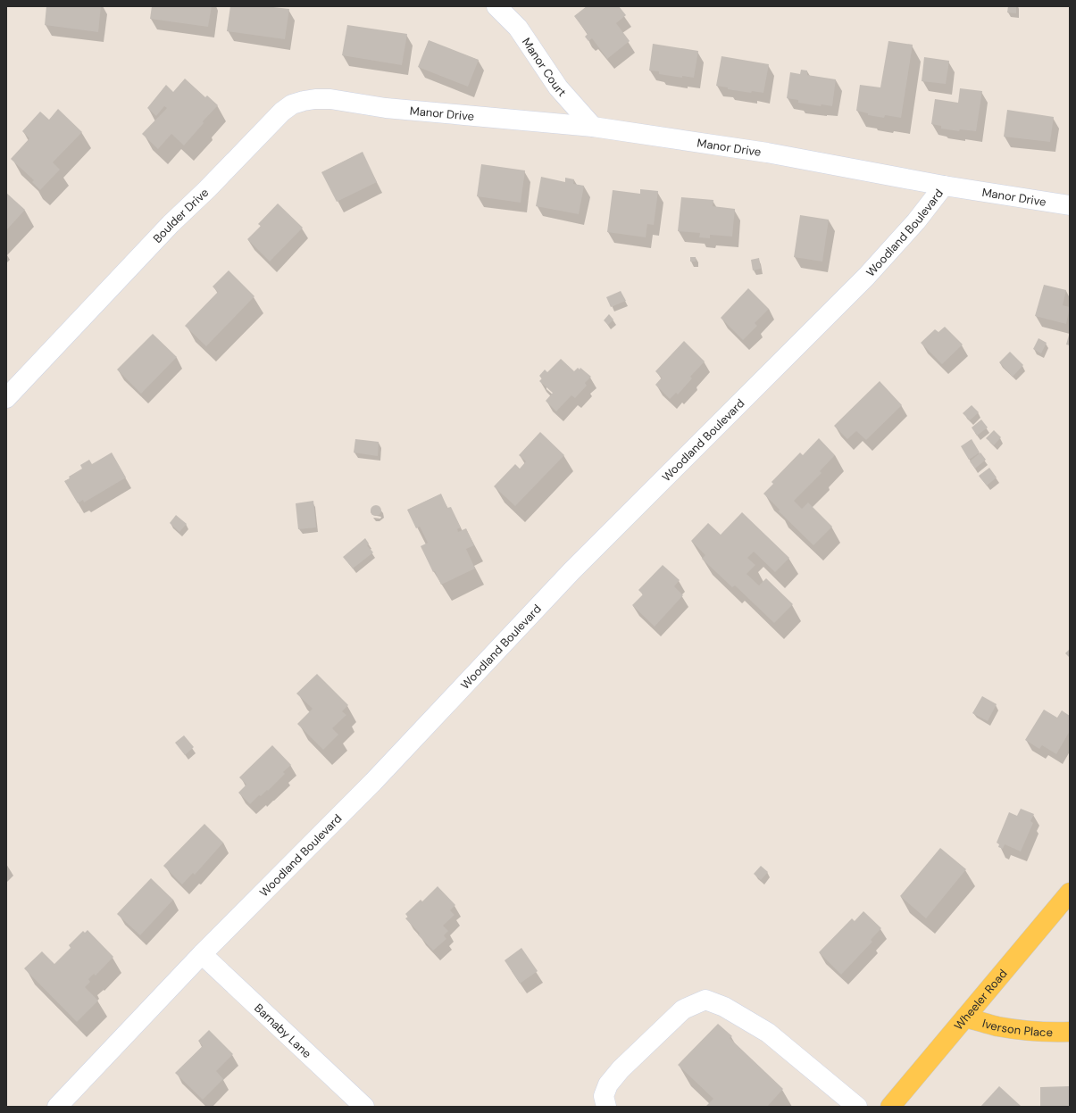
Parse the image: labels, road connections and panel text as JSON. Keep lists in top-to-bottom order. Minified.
{"streets":{"main road":["Wheeler Road","Iverson Place"],"street":["Manor Court","Manor Drive","Boulder Drive","Woodland Boulevard","Barnaby Lane"]},"crossings":[["Manor Court","Manor Drive"],["Manor Drive","Boulder Drive"],["Manor Drive","Woodland Boulevard"],["Woodland Boulevard","Barnaby Lane"],["Wheeler Road","Iverson Place"]]}
